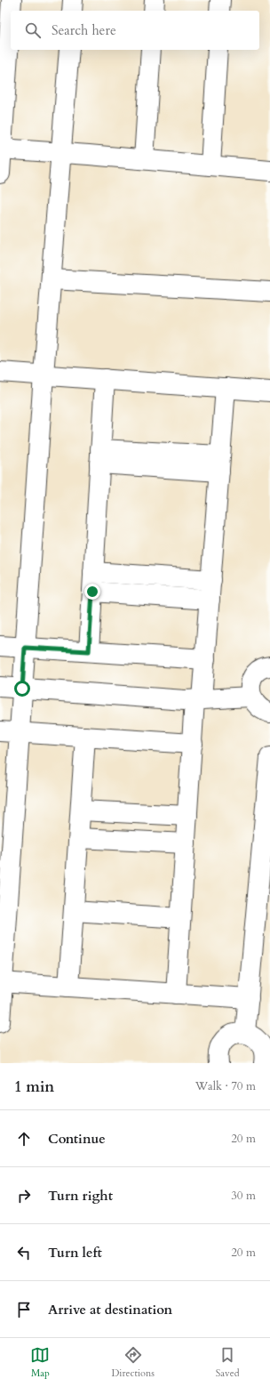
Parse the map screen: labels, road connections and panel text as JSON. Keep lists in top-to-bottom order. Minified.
{"page":{"search":"Search here","heading":["1 min","Walk · 70 m"],"list":[["Continue","20 m"],["Turn right","30 m"],["Turn left","20 m"],"Arrive at destination"],"nav":["Map","Directions","Saved"]}}
